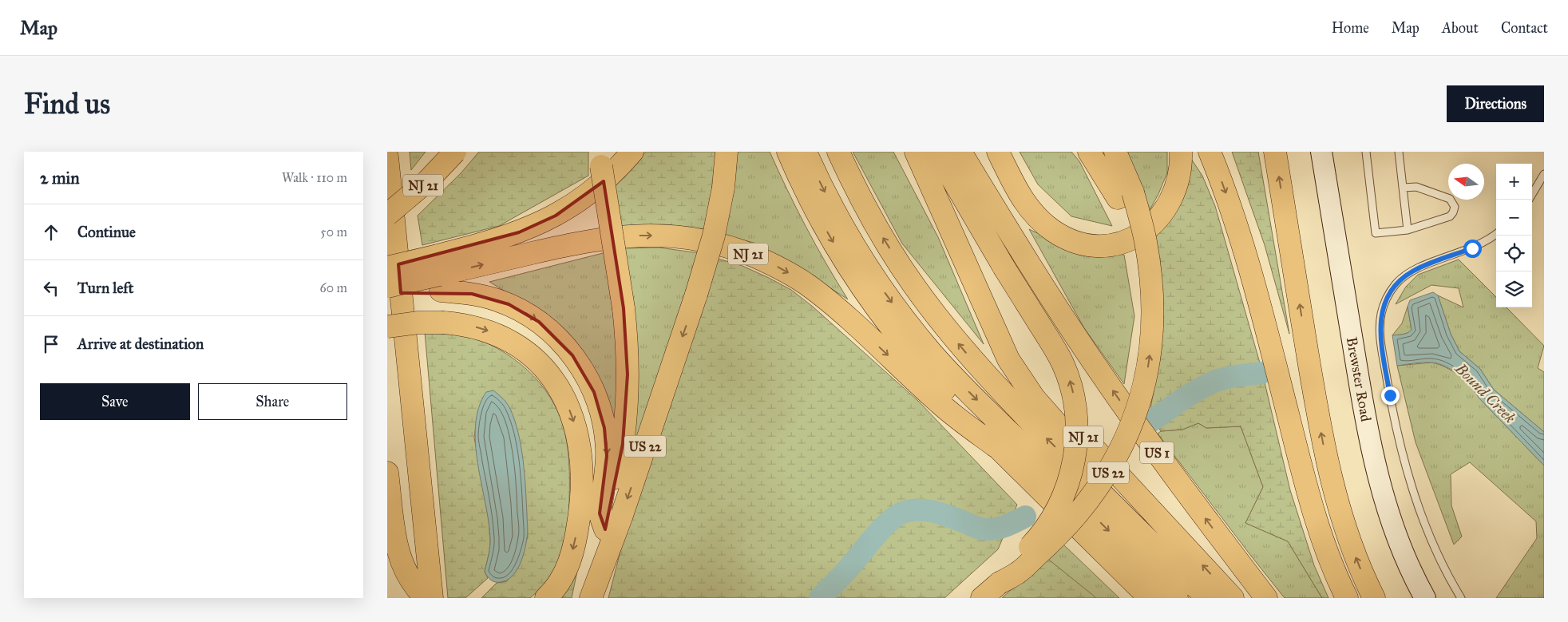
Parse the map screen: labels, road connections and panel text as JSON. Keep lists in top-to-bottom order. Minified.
{"streets":{"highway":["NJ 21","US 22","US 1"],"street":["Brewster Road"]},"water":["Bound Creek"],"north":"left","page":{"header":"Map","nav":["Home","Map","About","Contact"],"buttons":["Directions",["Save","Share"]],"title":"Find us","heading":["2 min","Walk · 110 m"],"map_buttons":["+","−"],"list":[["Continue","50 m"],["Turn left","60 m"],"Arrive at destination"]}}
